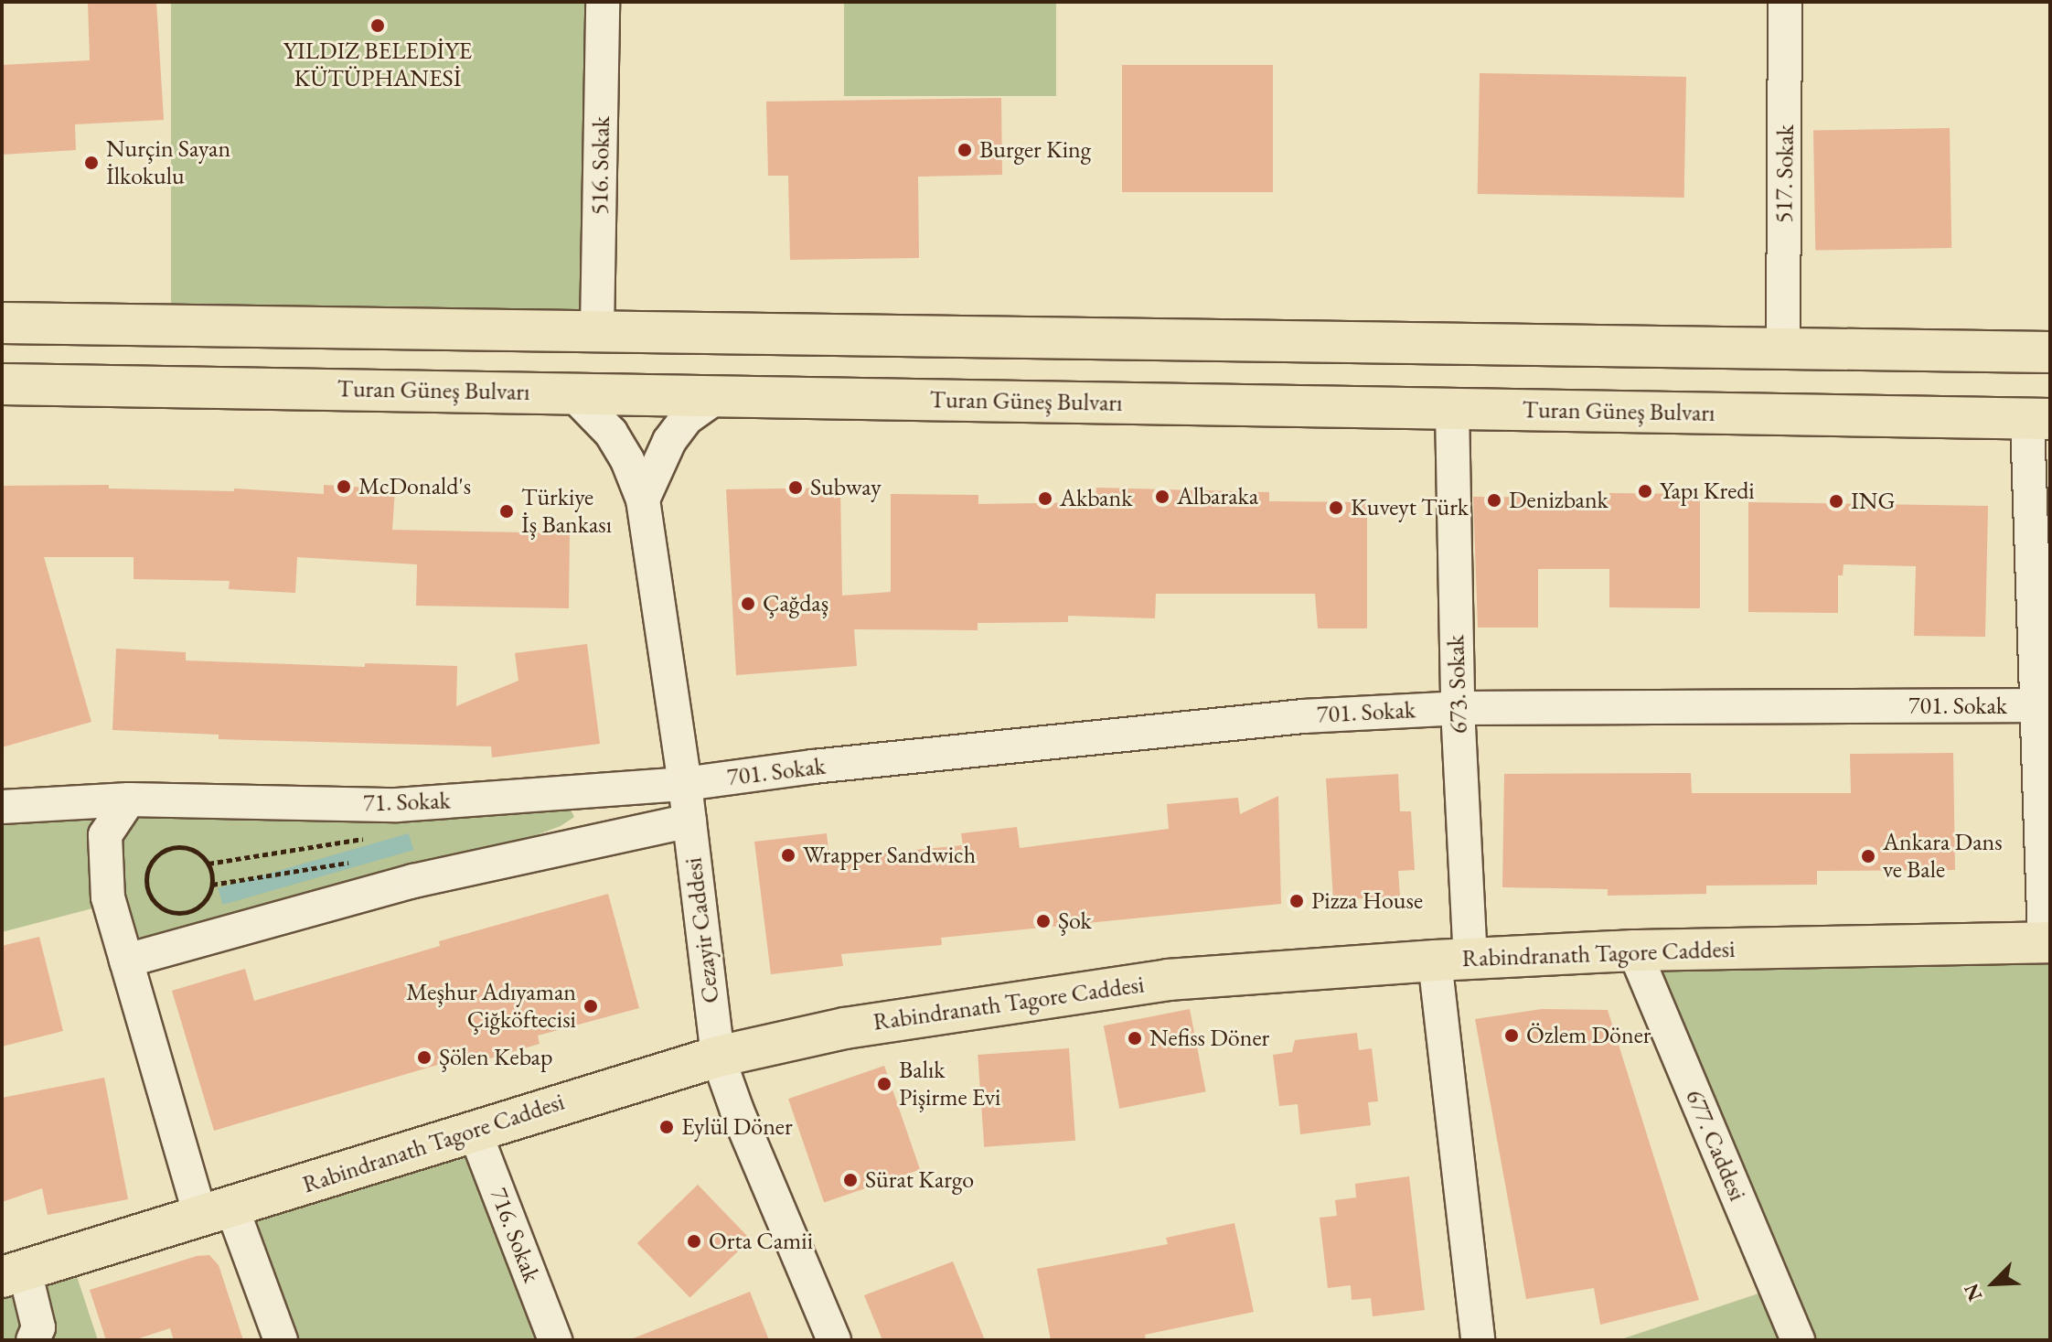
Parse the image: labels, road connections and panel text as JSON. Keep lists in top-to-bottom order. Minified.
{"streets":{"main road":["Turan Güneş Bulvarı","Rabindranath Tagore Caddesi"],"street":["516. Sokak","517. Sokak","673. Sokak","701. Sokak","71. Sokak","Cezayir Caddesi","677. Caddesi","716. Sokak"]},"crossings":[["Turan Güneş Bulvarı","673. Sokak"],["Turan Güneş Bulvarı","Cezayir Caddesi"],["673. Sokak","701. Sokak"],["673. Sokak","Rabindranath Tagore Caddesi"],["701. Sokak","71. Sokak"],["701. Sokak","Cezayir Caddesi"],["71. Sokak","Cezayir Caddesi"],["Cezayir Caddesi","Rabindranath Tagore Caddesi"],["Rabindranath Tagore Caddesi","677. Caddesi"],["Rabindranath Tagore Caddesi","716. Sokak"]],"places":["YILDIZ BELEDİYE KÜTÜPHANESİ","Burger King","Nurçin Sayan İlkokulu","McDonald's","Subway","Yapı Kredi","Albaraka","Akbank","Denizbank","ING","Kuveyt Türk","Türkiye İş Bankası","Çağdaş","Wrapper Sandwich","Ankara Dans ve Bale","Pizza House","Şok","Meşhur Adıyaman Çiğköftecisi","Özlem Döner","Nefiss Döner","Şölen Kebap","Balık Pişirme Evi","Eylül Döner","Sürat Kargo","Orta Camii"],"north":"bottom left"}
